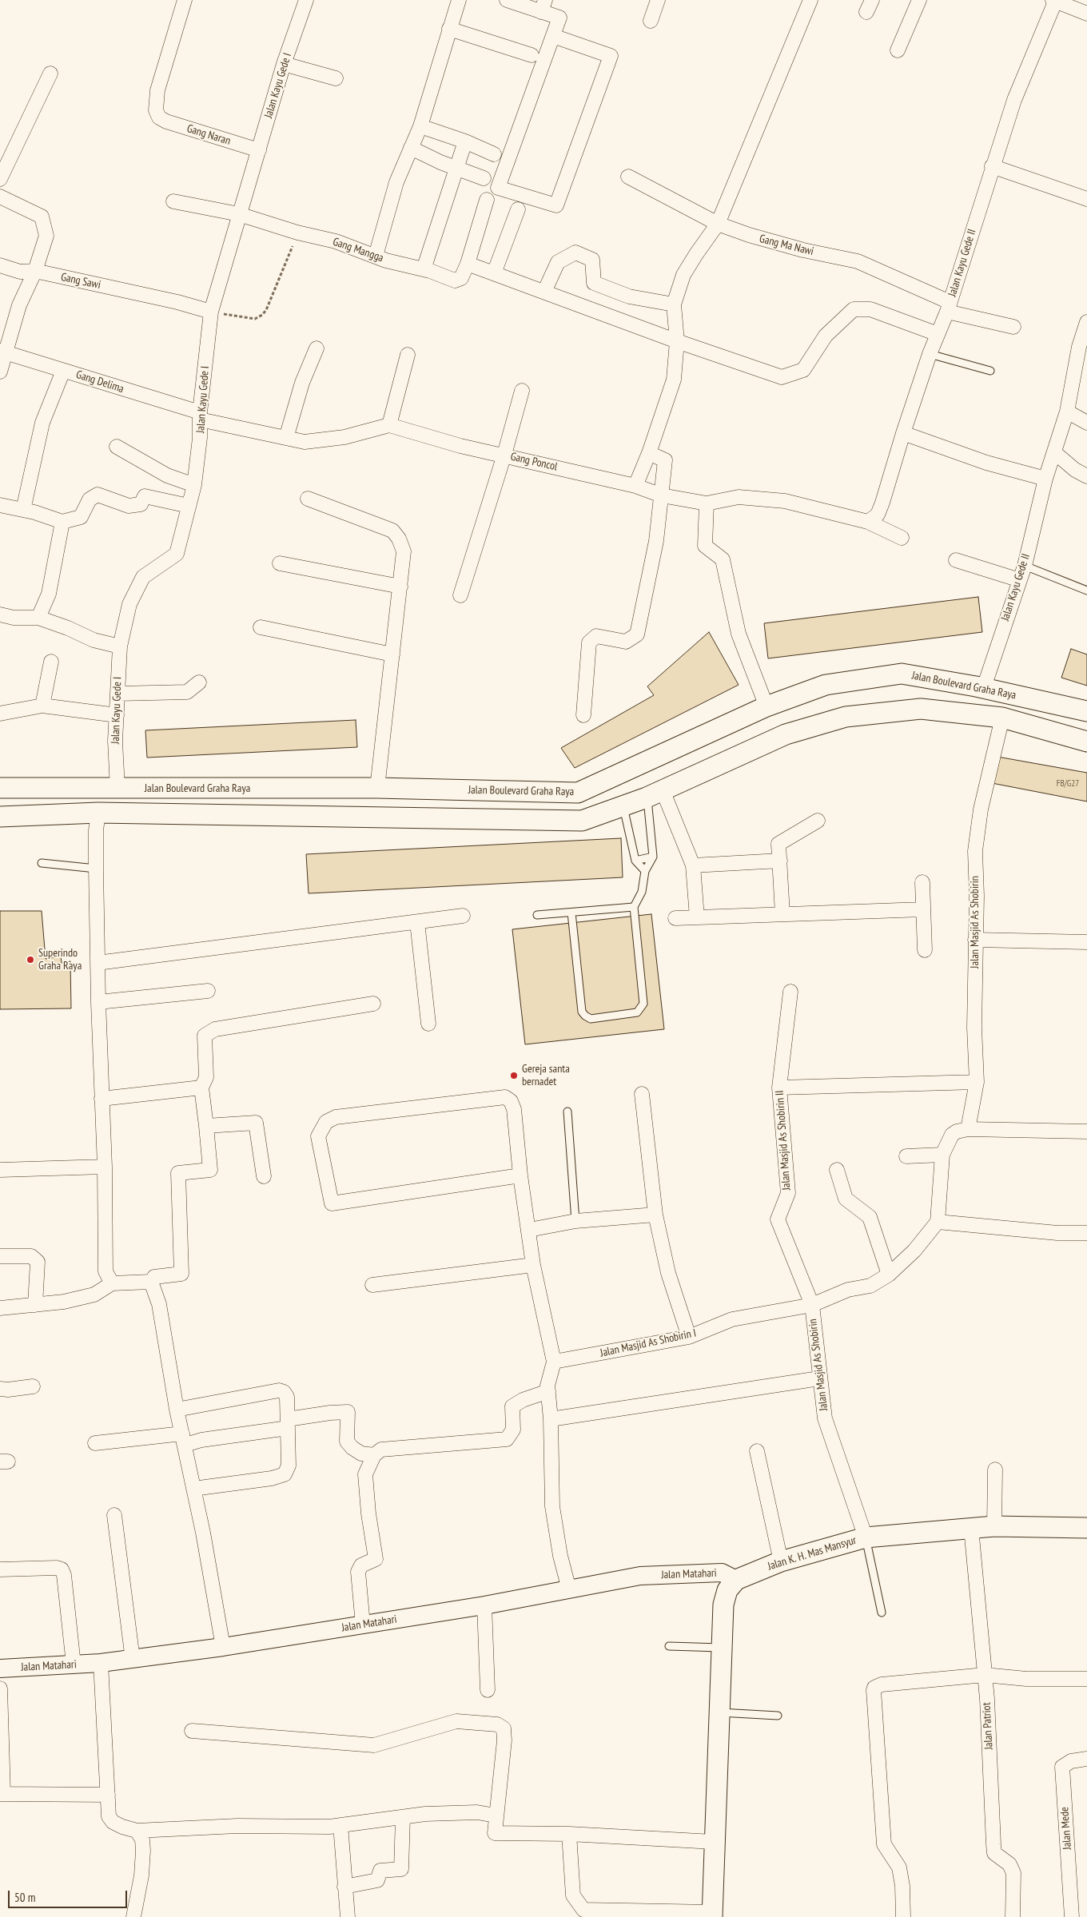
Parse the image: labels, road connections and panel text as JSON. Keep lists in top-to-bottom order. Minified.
{"streets":{"main road":["Jalan Boulevard Graha Raya","Jalan K. H. Mas Mansyur"],"street":["Jalan Kayu Gede I","Gang Naran","Gang Ma Nawi","Gang Mangga","Jalan Kayu Gede II","Gang Sawi","Gang Delima","Gang Poncol","Jalan Masjid As Shobirin","Jalan Masjid As Shobirin II","Jalan Masjid As Shobirin I","Jalan Matahari","Jalan Patriot","Jalan Mede"]},"crossings":[["Jalan Kayu Gede I","Gang Naran"],["Jalan Kayu Gede I","Gang Mangga"],["Jalan Kayu Gede I","Gang Sawi"],["Jalan Kayu Gede I","Gang Delima"],["Jalan Kayu Gede I","Jalan Boulevard Graha Raya"],["Gang Ma Nawi","Jalan Kayu Gede II"],["Jalan Kayu Gede II","Gang Poncol"],["Jalan Kayu Gede II","Jalan Boulevard Graha Raya"],["Jalan Masjid As Shobirin","Jalan Masjid As Shobirin II"],["Jalan Masjid As Shobirin","Jalan Masjid As Shobirin I"],["Jalan Masjid As Shobirin","Jalan K. H. Mas Mansyur"],["Jalan Masjid As Shobirin II","Jalan Masjid As Shobirin I"],["Jalan K. H. Mas Mansyur","Jalan Matahari"],["Jalan K. H. Mas Mansyur","Jalan Patriot"]],"places":["Superindo Graha Raya","Gereja santa bernadet"],"house_numbers":["FB/G27"],"scale_bar":"50 m"}
